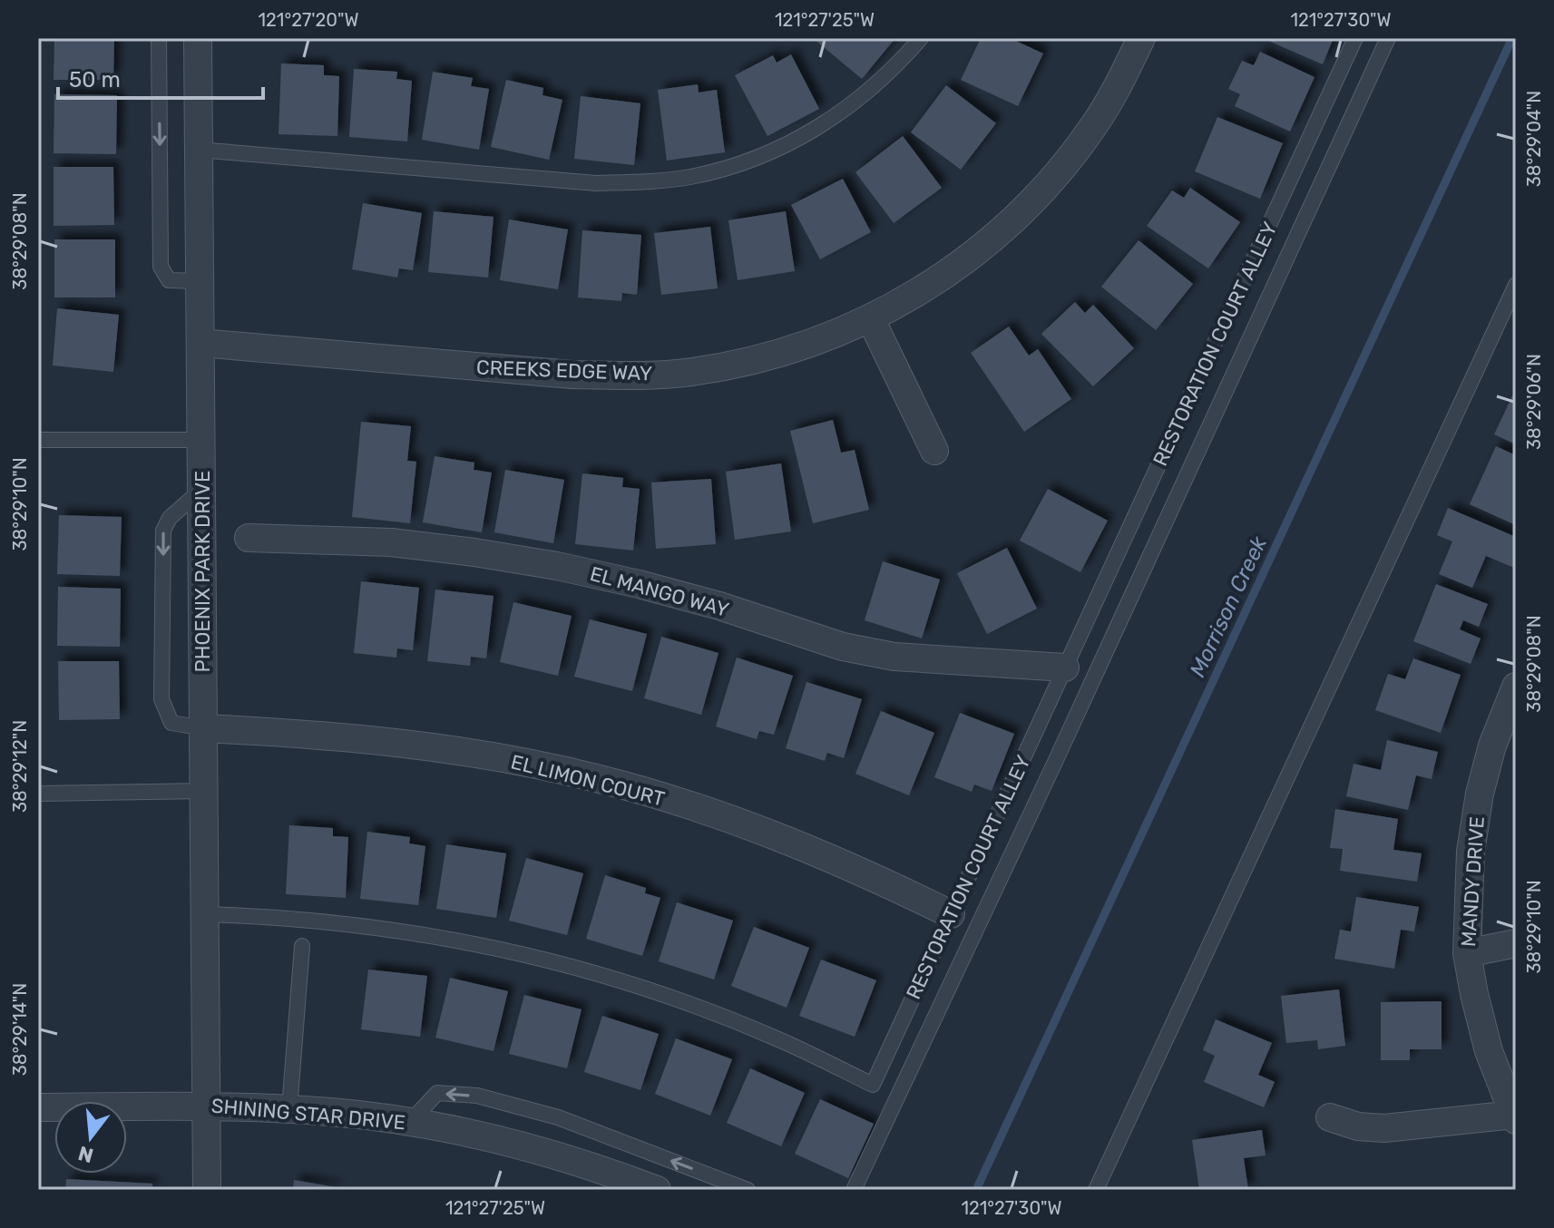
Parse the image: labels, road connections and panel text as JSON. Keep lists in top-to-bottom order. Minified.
{"streets":{"street":["CREEKS EDGE WAY","PHOENIX PARK DRIVE","EL MANGO WAY","EL LIMON COURT","MANDY DRIVE","SHINING STAR DRIVE"],"lane":["RESTORATION COURT ALLEY"]},"crossings":[["RESTORATION COURT ALLEY","PHOENIX PARK DRIVE"],["RESTORATION COURT ALLEY","EL MANGO WAY"],["RESTORATION COURT ALLEY","EL LIMON COURT"],["CREEKS EDGE WAY","PHOENIX PARK DRIVE"],["PHOENIX PARK DRIVE","EL LIMON COURT"],["PHOENIX PARK DRIVE","SHINING STAR DRIVE"]],"water":["Morrison Creek"],"scale_bar":"50 m","north":"bottom","coordinates":["121°27'20\"W","121°27'25\"W","121°27'30\"W","38°29'04\"N","38°29'08\"N","38°29'06\"N","38°29'10\"N","38°29'12\"N","38°29'14\"N"]}
